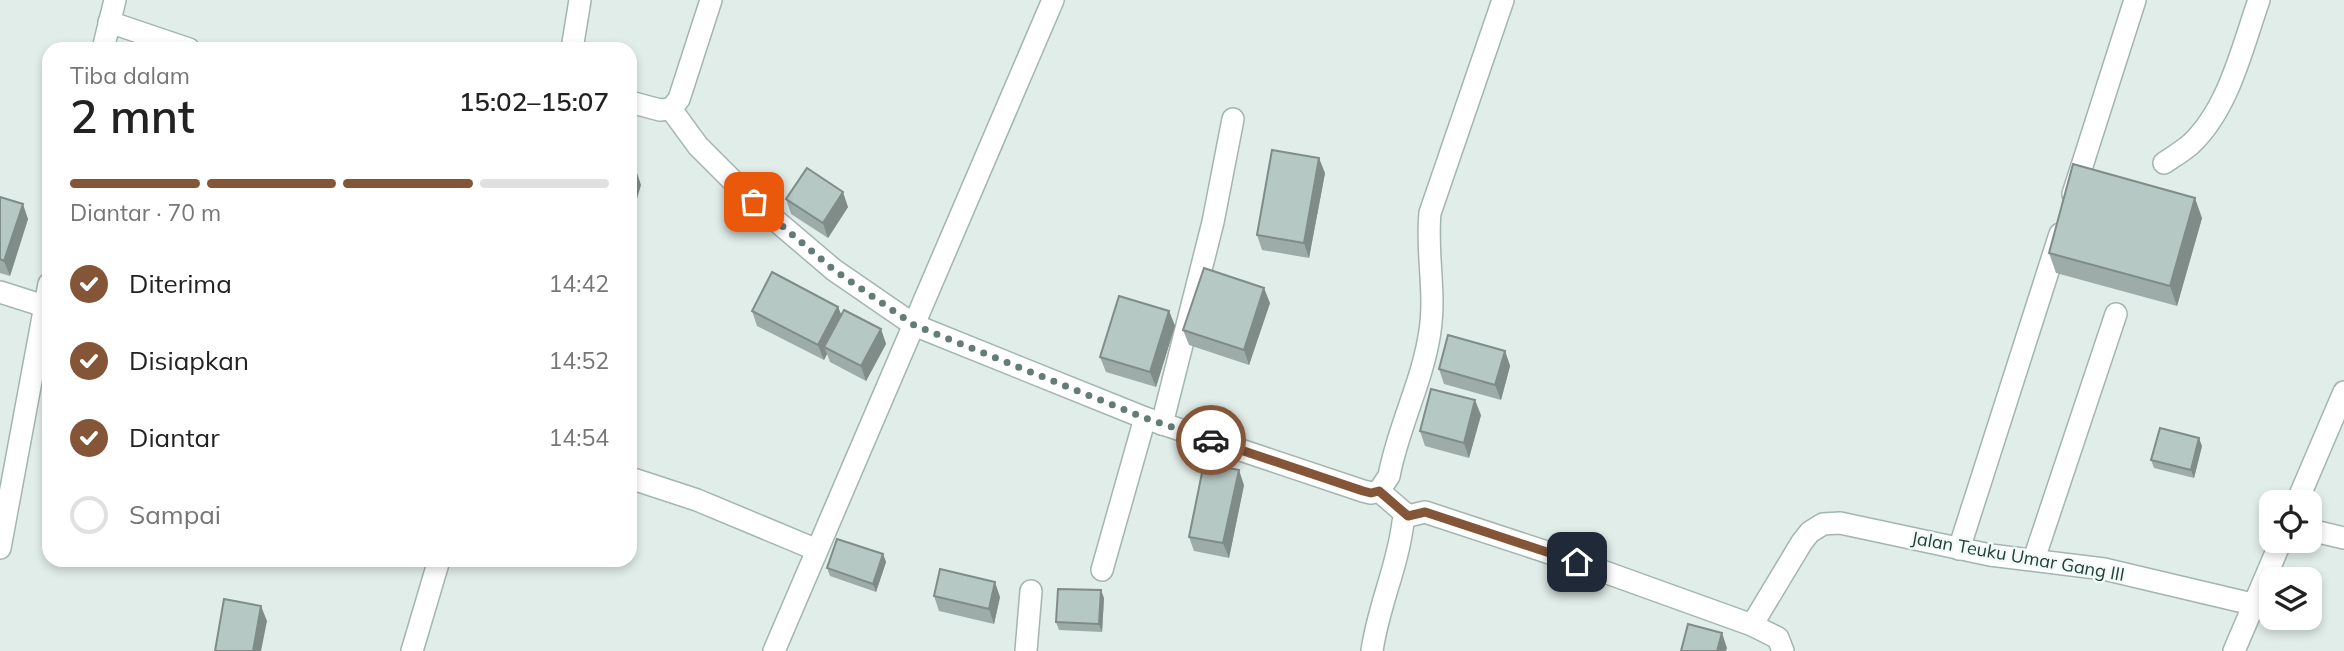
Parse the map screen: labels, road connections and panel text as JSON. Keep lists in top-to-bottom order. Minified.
{"streets":{"street":["Jalan Teuku Umar Gang III"]},"page":{"heading":["2 mnt","Tiba dalam","15:02–15:07"],"bar":"Diantar · 70 m","list":[["Diterima","14:42"],["Disiapkan","14:52"],["Diantar","14:54"],"Sampai"]}}
